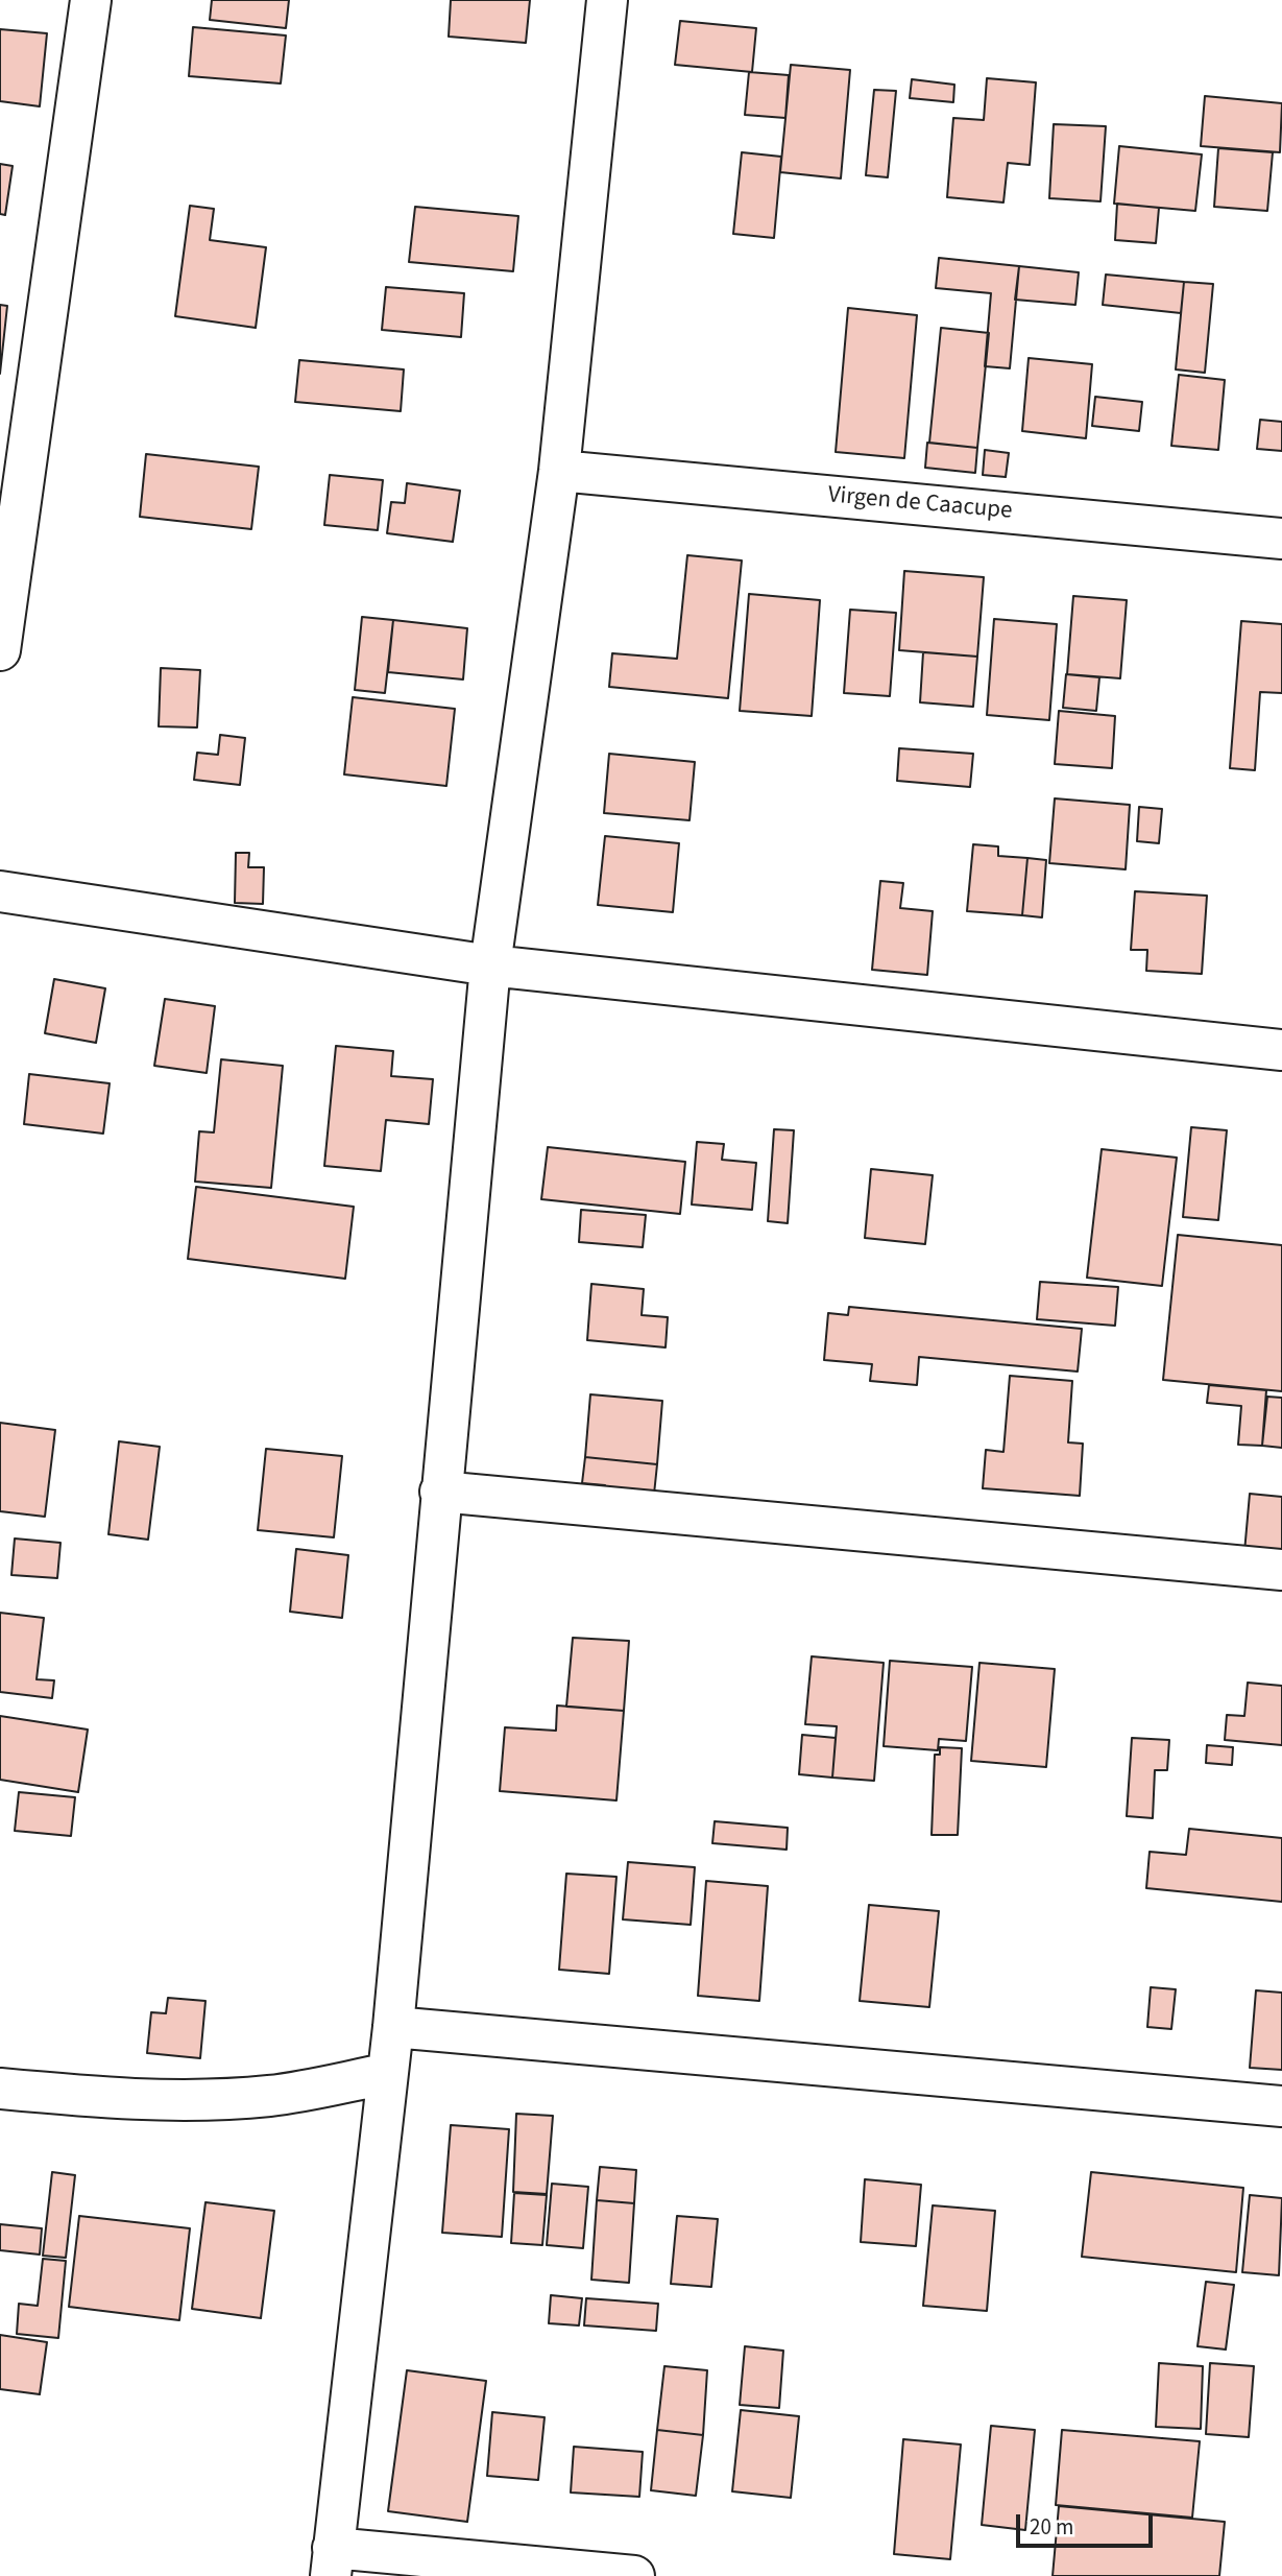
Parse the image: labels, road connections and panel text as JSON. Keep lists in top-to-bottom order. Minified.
{"streets":{"street":["Virgen de Caacupe"]},"scale_bar":"20 m"}
